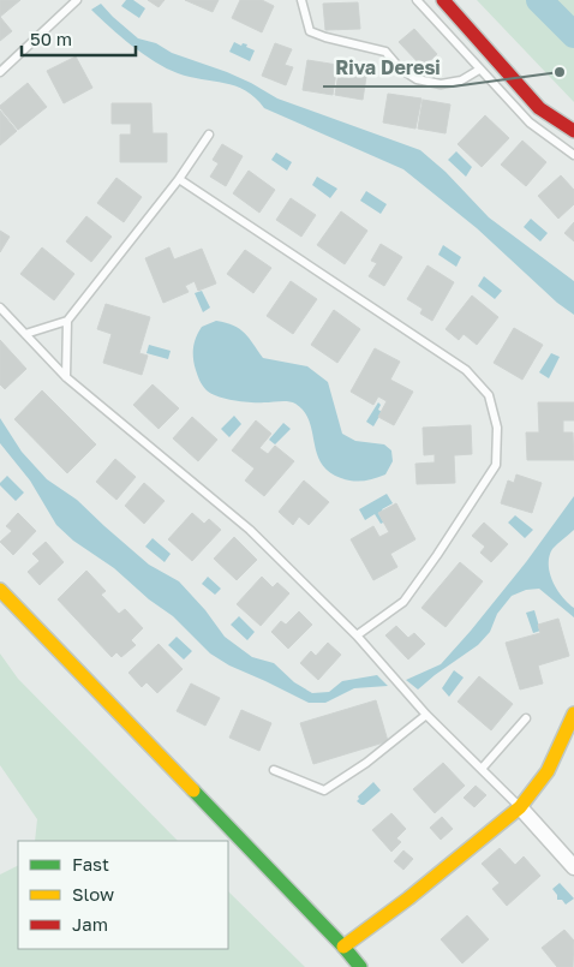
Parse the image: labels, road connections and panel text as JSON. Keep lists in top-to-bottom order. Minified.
{"places":["Riva Deresi"],"legend":["Fast","Slow","Jam"],"scale_bar":"50 m"}
